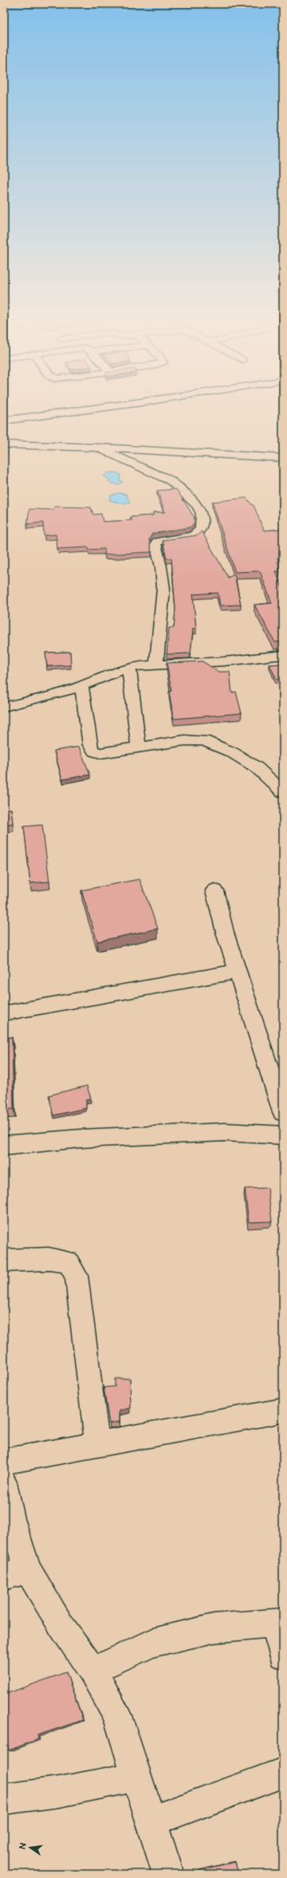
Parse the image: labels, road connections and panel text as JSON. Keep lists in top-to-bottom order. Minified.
{"north":"left"}
